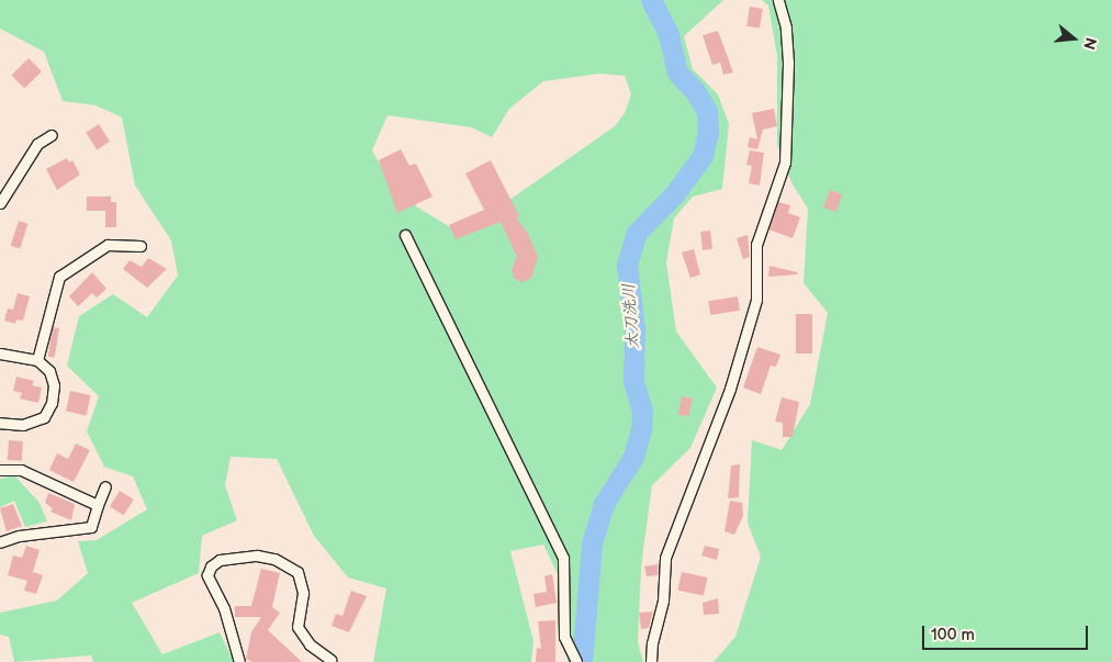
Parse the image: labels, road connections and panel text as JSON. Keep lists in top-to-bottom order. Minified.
{"water":["太刀洗川"],"scale_bar":"100 m","north":"right"}
